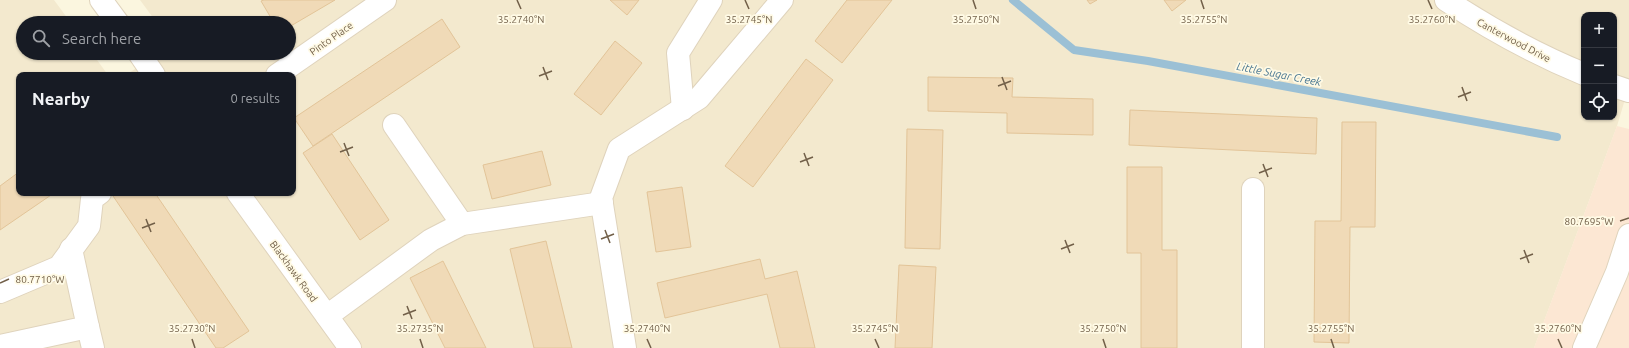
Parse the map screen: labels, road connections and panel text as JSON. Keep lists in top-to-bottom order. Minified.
{"streets":{"street":["Pinto Place","Canterwood Drive","Blackhawk Road"]},"water":["Little Sugar Creek"],"page":{"map_buttons":["+","−"],"search":"Search here","heading":["Nearby","0 results"]},"coordinates":["35.2740°N","35.2745°N","35.2750°N","35.2755°N","35.2760°N","80.7695°W","80.7710°W","35.2730°N","35.2735°N"]}
